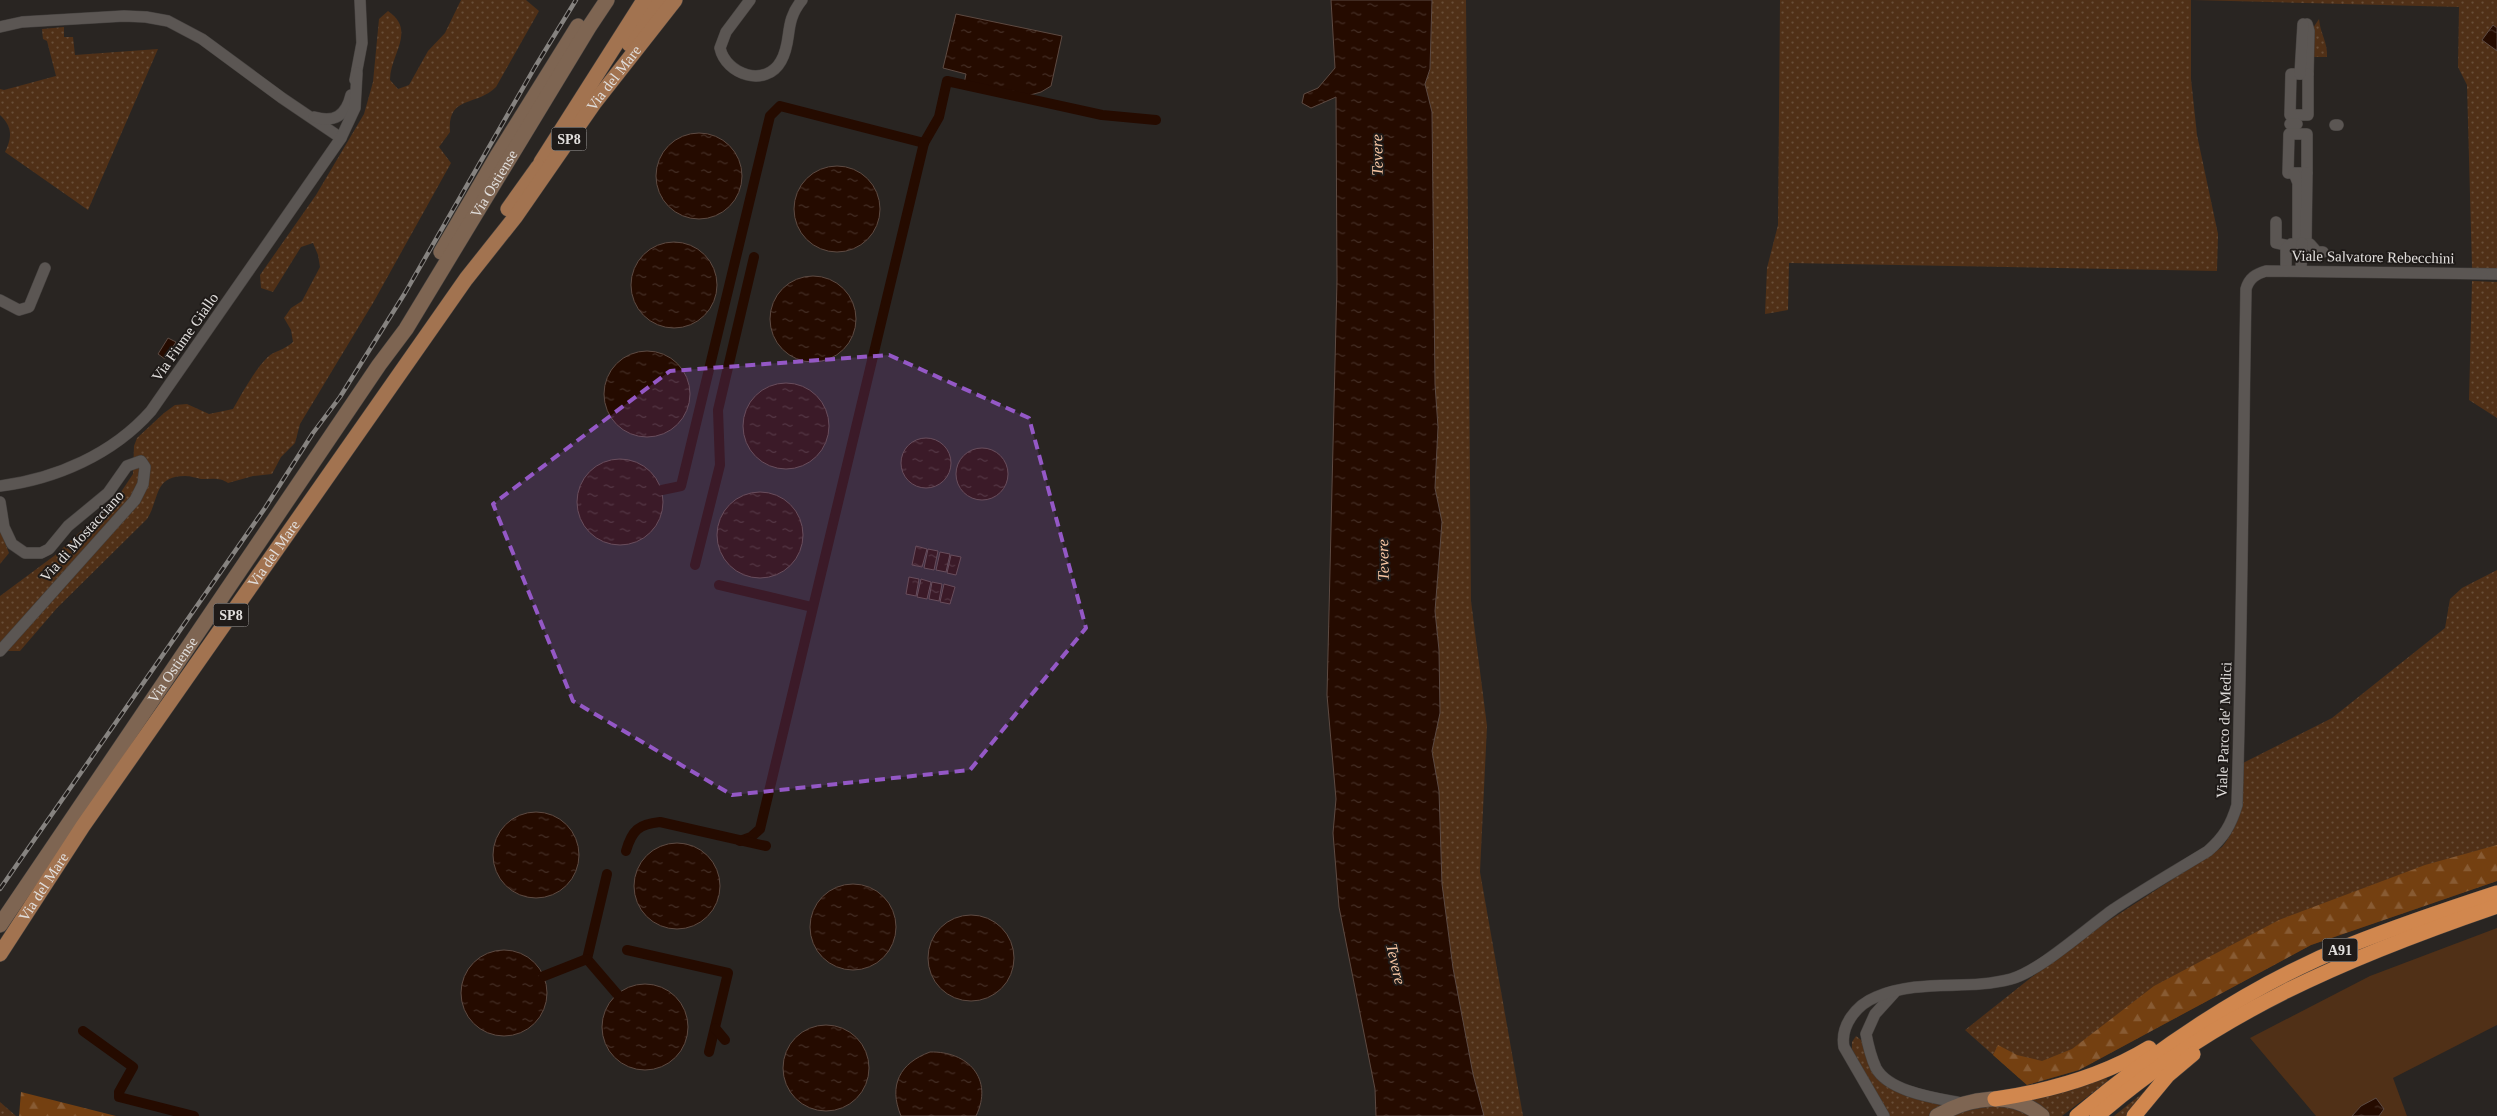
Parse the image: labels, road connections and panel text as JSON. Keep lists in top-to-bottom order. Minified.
{"streets":{"highway":["A91"],"main road":["Via del Mare","SP8","Via Ostiense"],"street":["Viale Salvatore Rebecchini","Via Fiume Giallo","Via di Mostacciano","Viale Parco de' Medici"]},"crossings":[["Viale Salvatore Rebecchini","Viale Parco de' Medici"]],"water":["Tevere"]}
